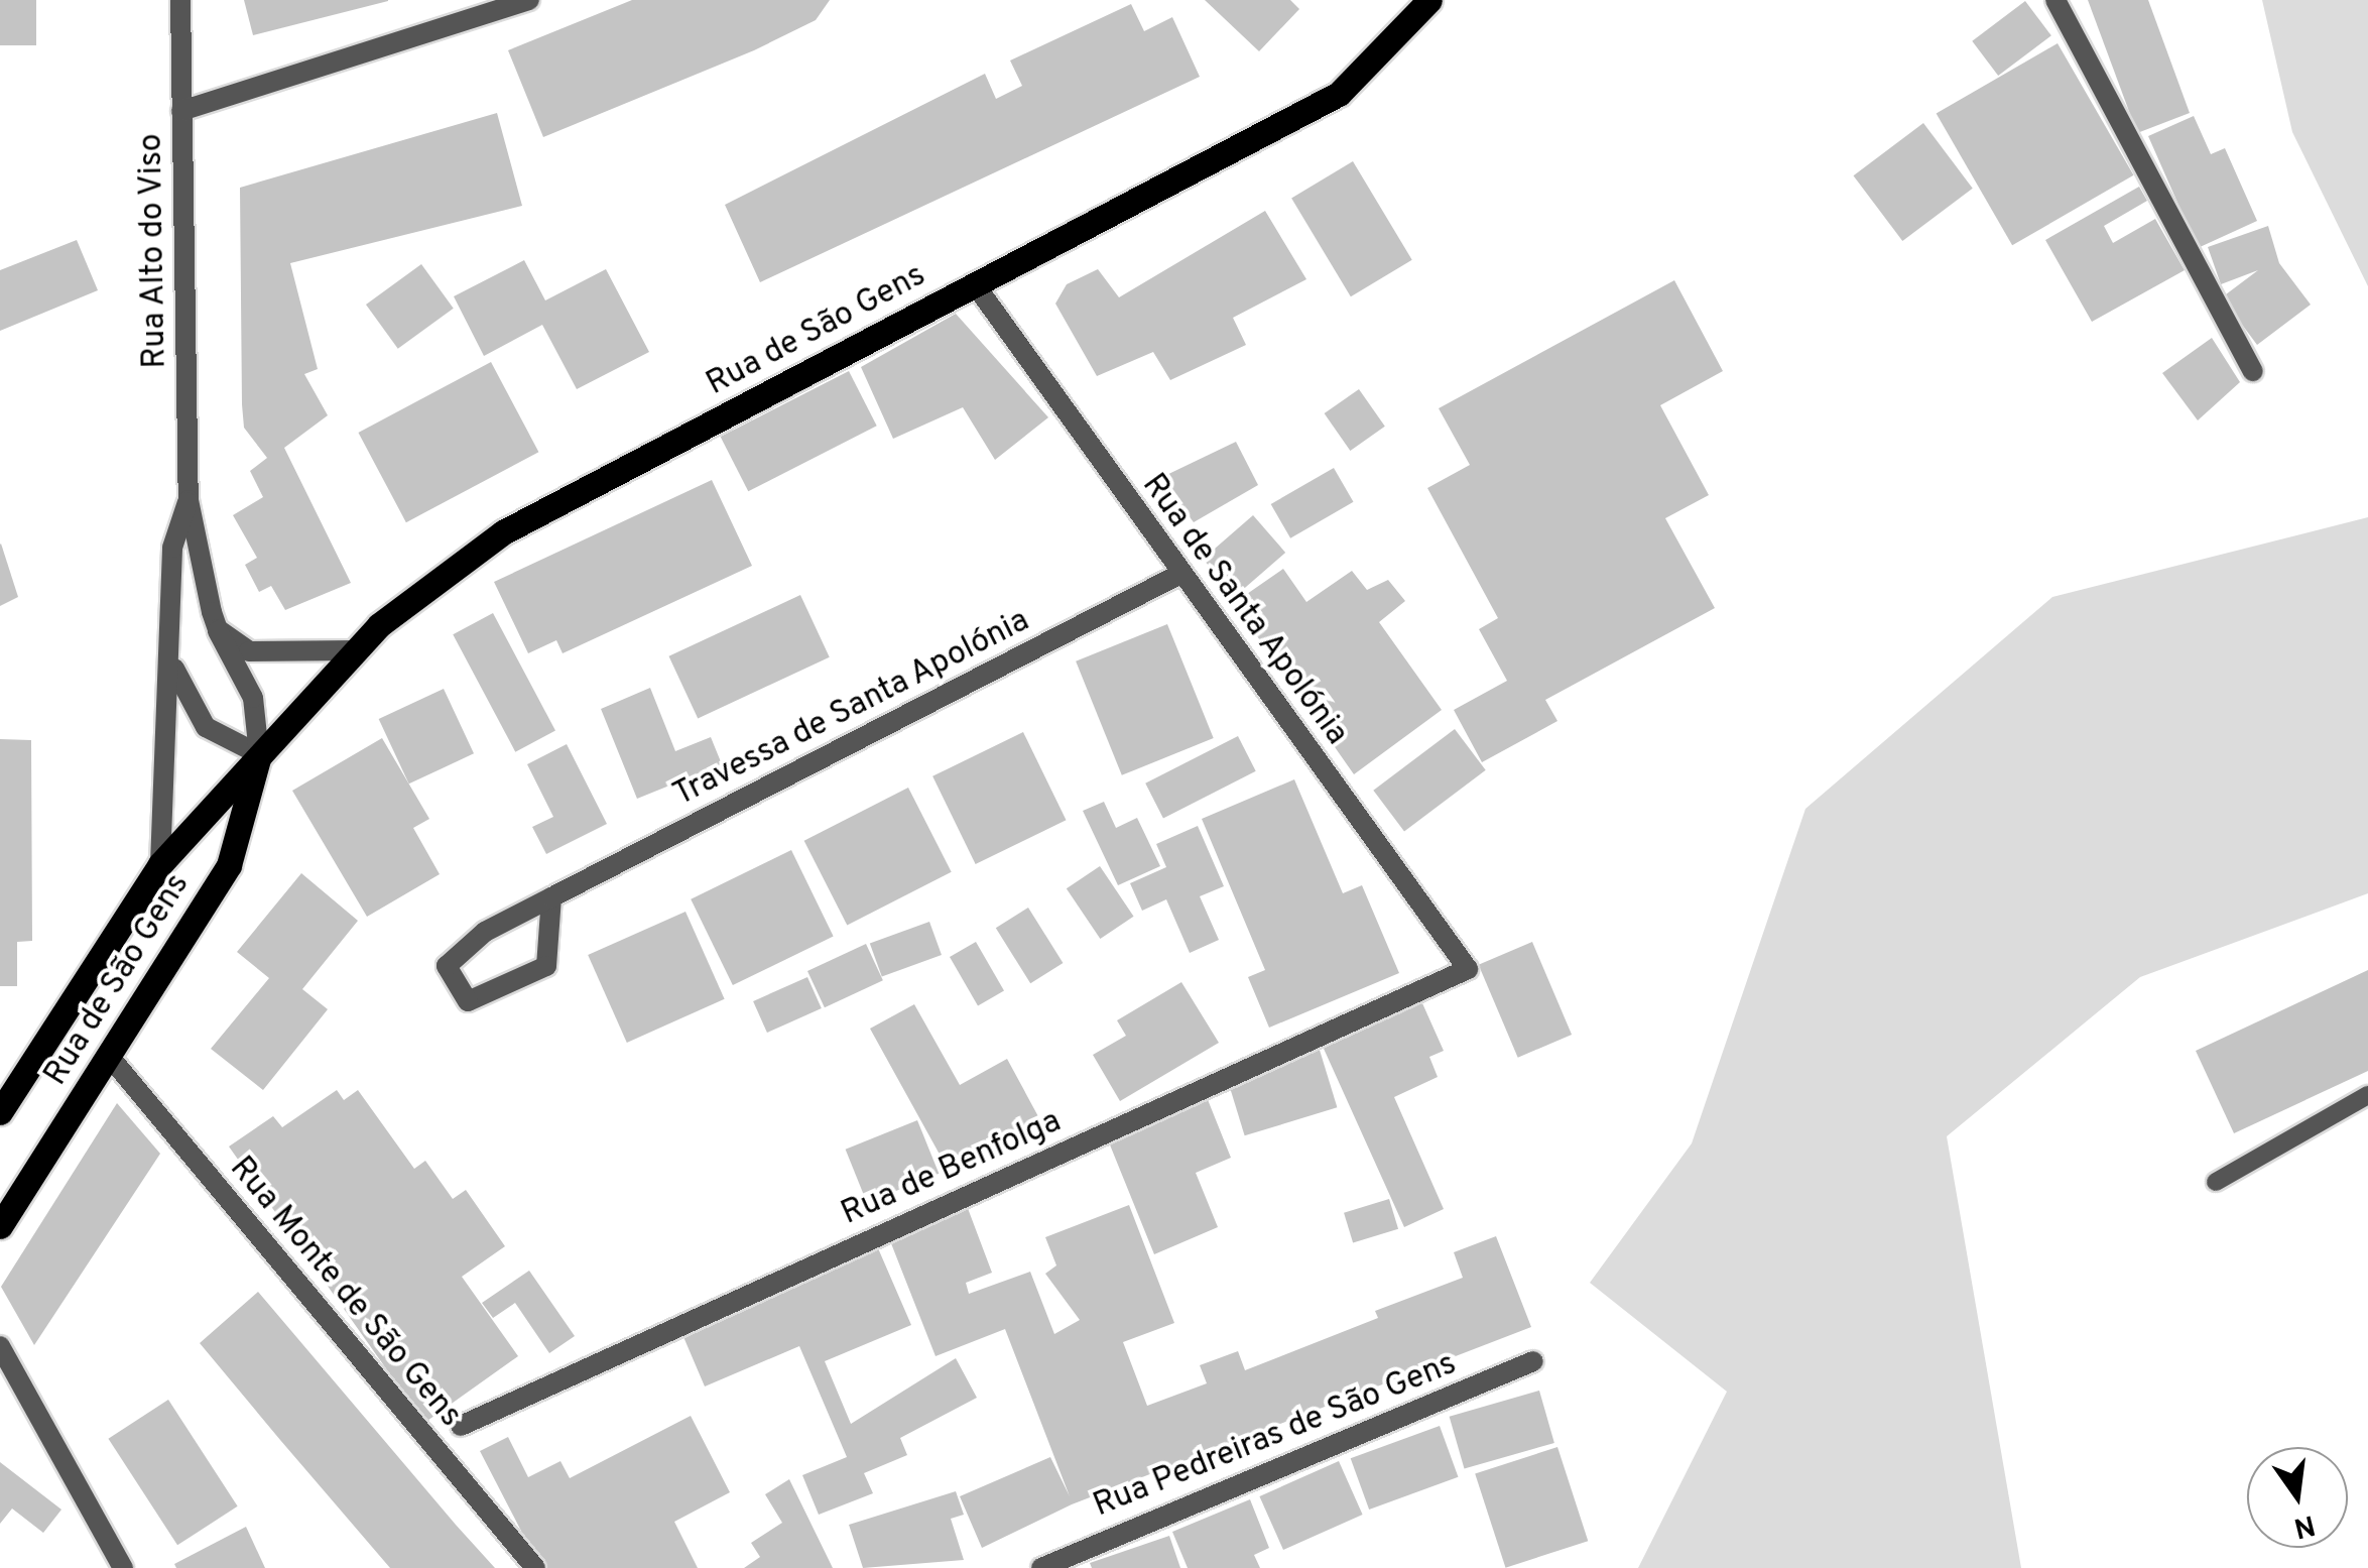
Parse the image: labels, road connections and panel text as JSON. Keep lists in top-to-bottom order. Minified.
{"streets":{"main road":["Rua de São Gens"],"street":["Rua Alto do Viso","Rua de Santa Apolónia","Travessa de Santa Apolónia","Rua de Benfolga","Rua Monte de São Gens","Rua Pedreiras de São Gens"]},"crossings":[["Rua Alto do Viso","Rua de São Gens"],["Rua de São Gens","Rua de Santa Apolónia"],["Rua de São Gens","Rua Monte de São Gens"],["Rua de Santa Apolónia","Travessa de Santa Apolónia"],["Rua de Santa Apolónia","Rua de Benfolga"]],"north":"bottom"}
